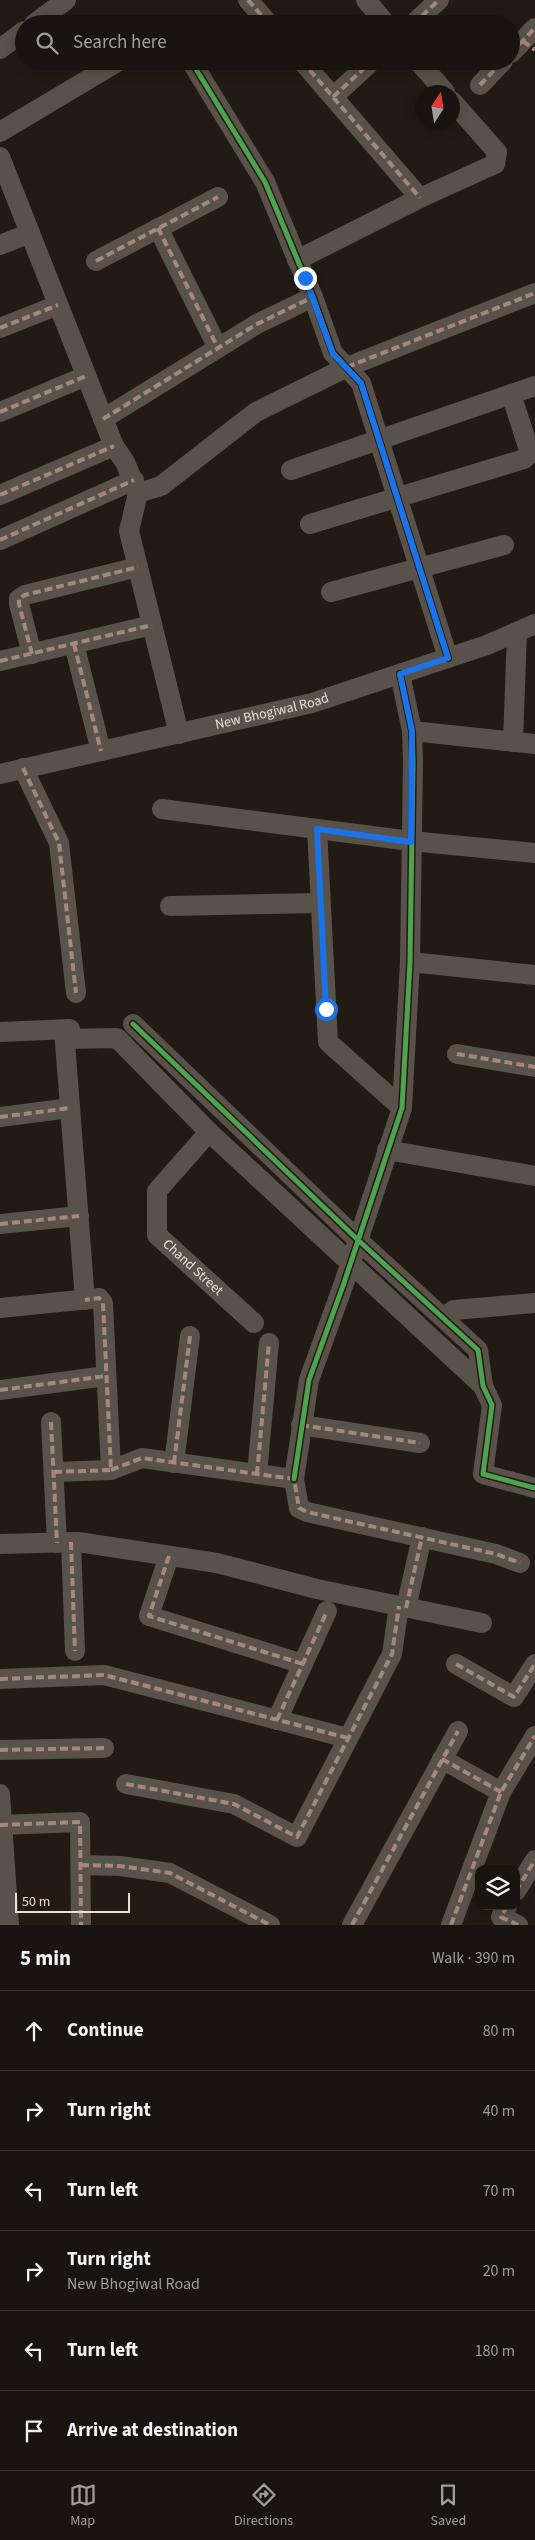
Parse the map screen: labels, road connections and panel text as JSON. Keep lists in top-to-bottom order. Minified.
{"streets":{"street":["New Bhogiwal Road","Chand Street"]},"scale_bar":"50 m","north":"top","page":{"search":"Search here","scale":"50 m","heading":["5 min","Walk · 390 m"],"list":[["Continue","80 m"],["Turn right","40 m"],["Turn left","70 m"],["Turn right","New Bhogiwal Road","20 m"],["Turn left","180 m"],"Arrive at destination"],"nav":["Map","Directions","Saved"]}}
